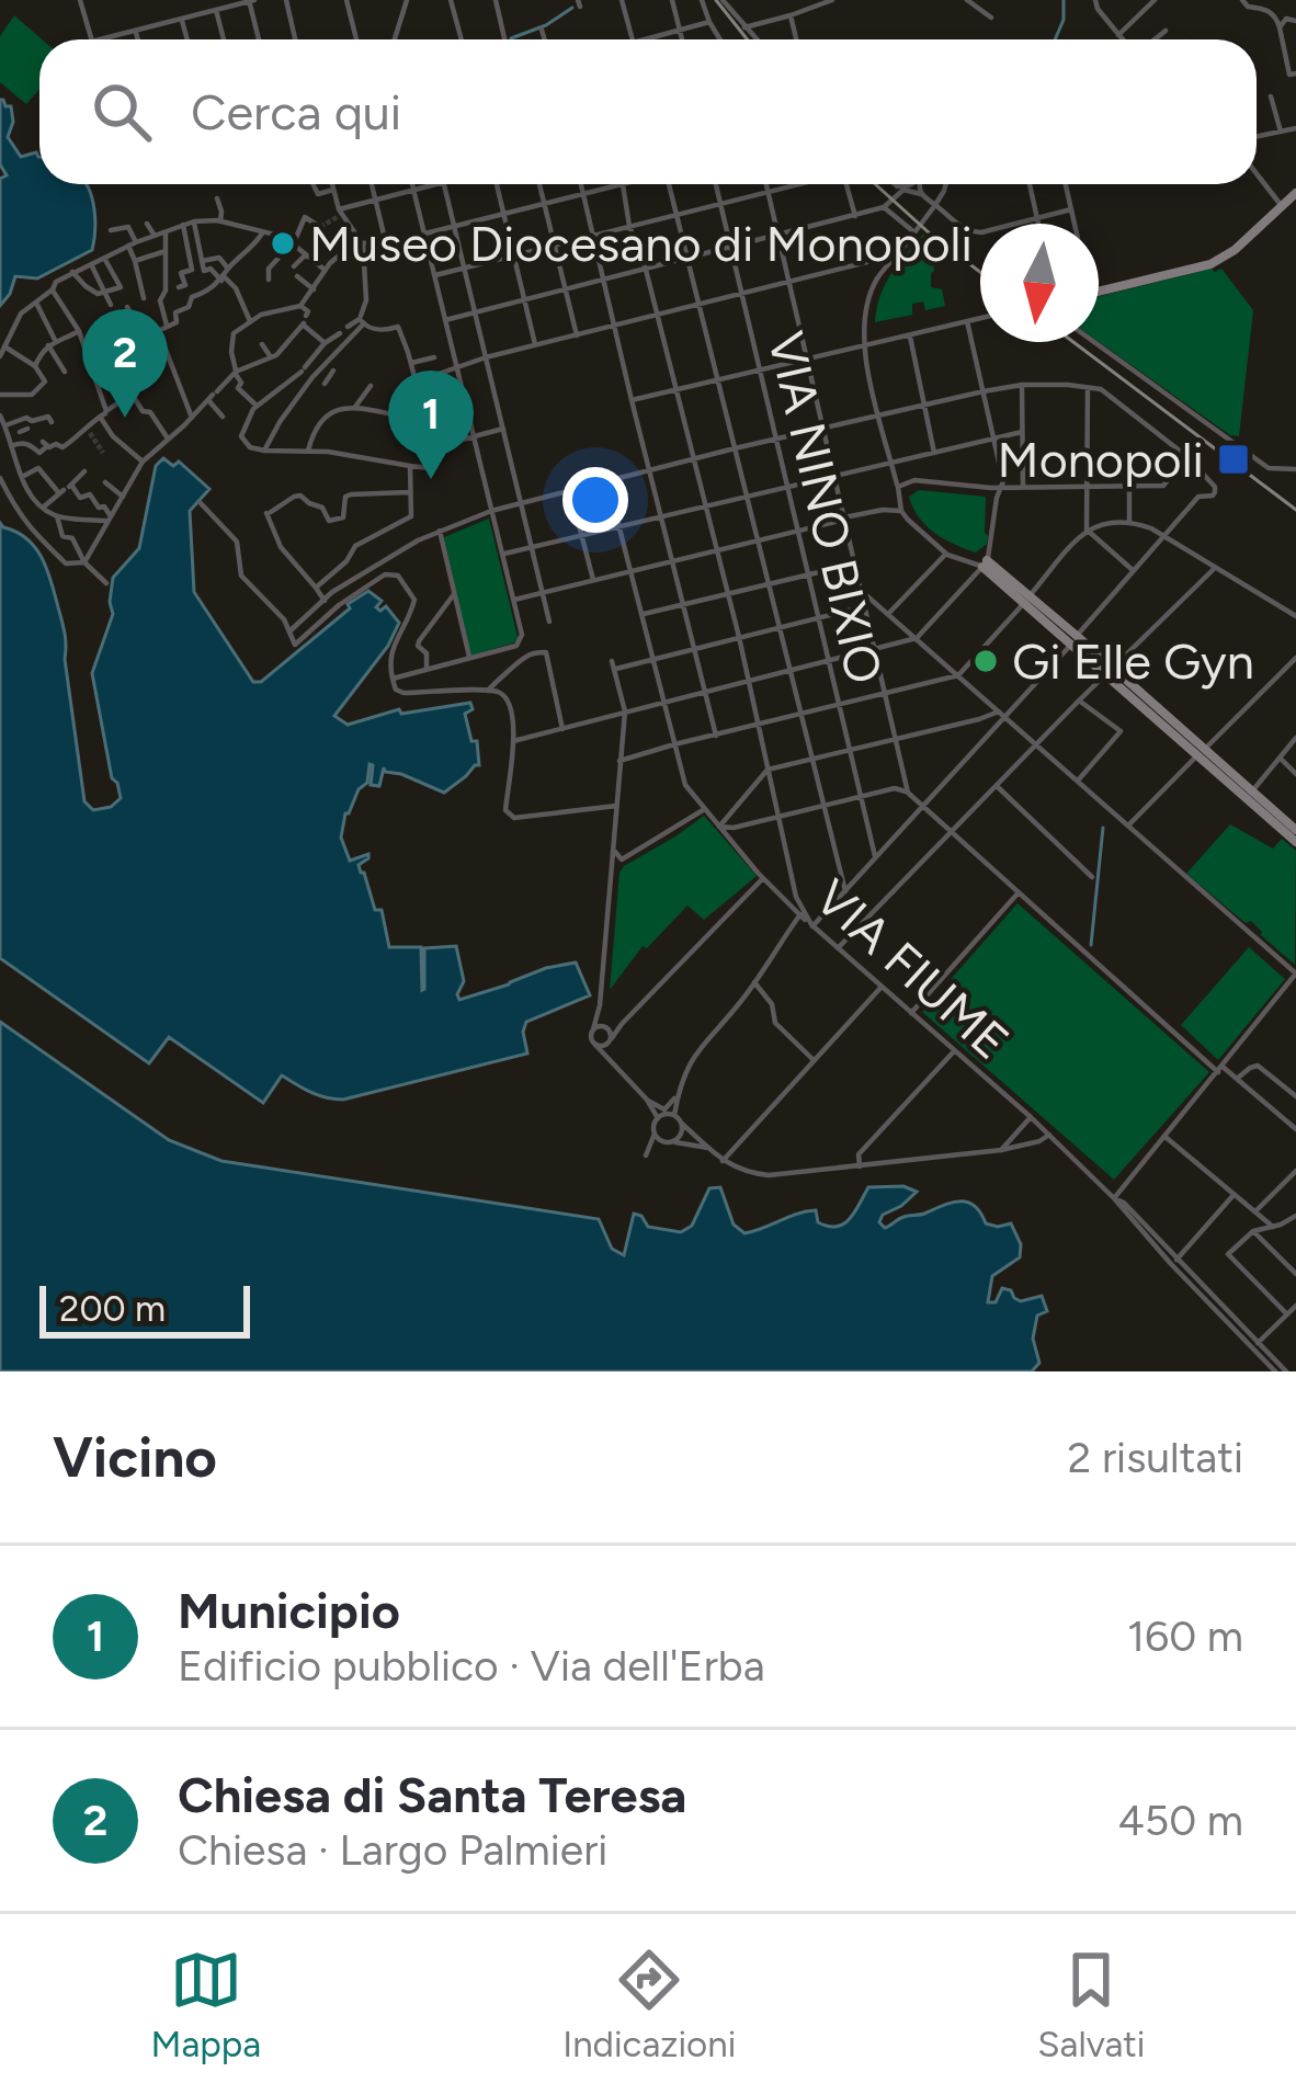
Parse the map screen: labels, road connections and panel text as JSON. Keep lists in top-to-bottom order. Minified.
{"streets":{"street":["VIA NINO BIXIO","VIA FIUME"]},"places":{"other":["Museo Diocesano di Monopoli","Gi Elle Gyn"],"transit":["Monopoli"]},"scale_bar":"200 m","north":"bottom","page":{"search":"Cerca qui","pins":["2","1"],"scale":"200 m","heading":["Vicino","2 risultati"],"list":[{"mark":"1","name":"Municipio","note":"Edificio pubblico · Via dell'Erba","value":"160 m"},{"mark":"2","name":"Chiesa di Santa Teresa","note":"Chiesa · Largo Palmieri","value":"450 m"}],"nav":["Mappa","Indicazioni","Salvati"]}}
